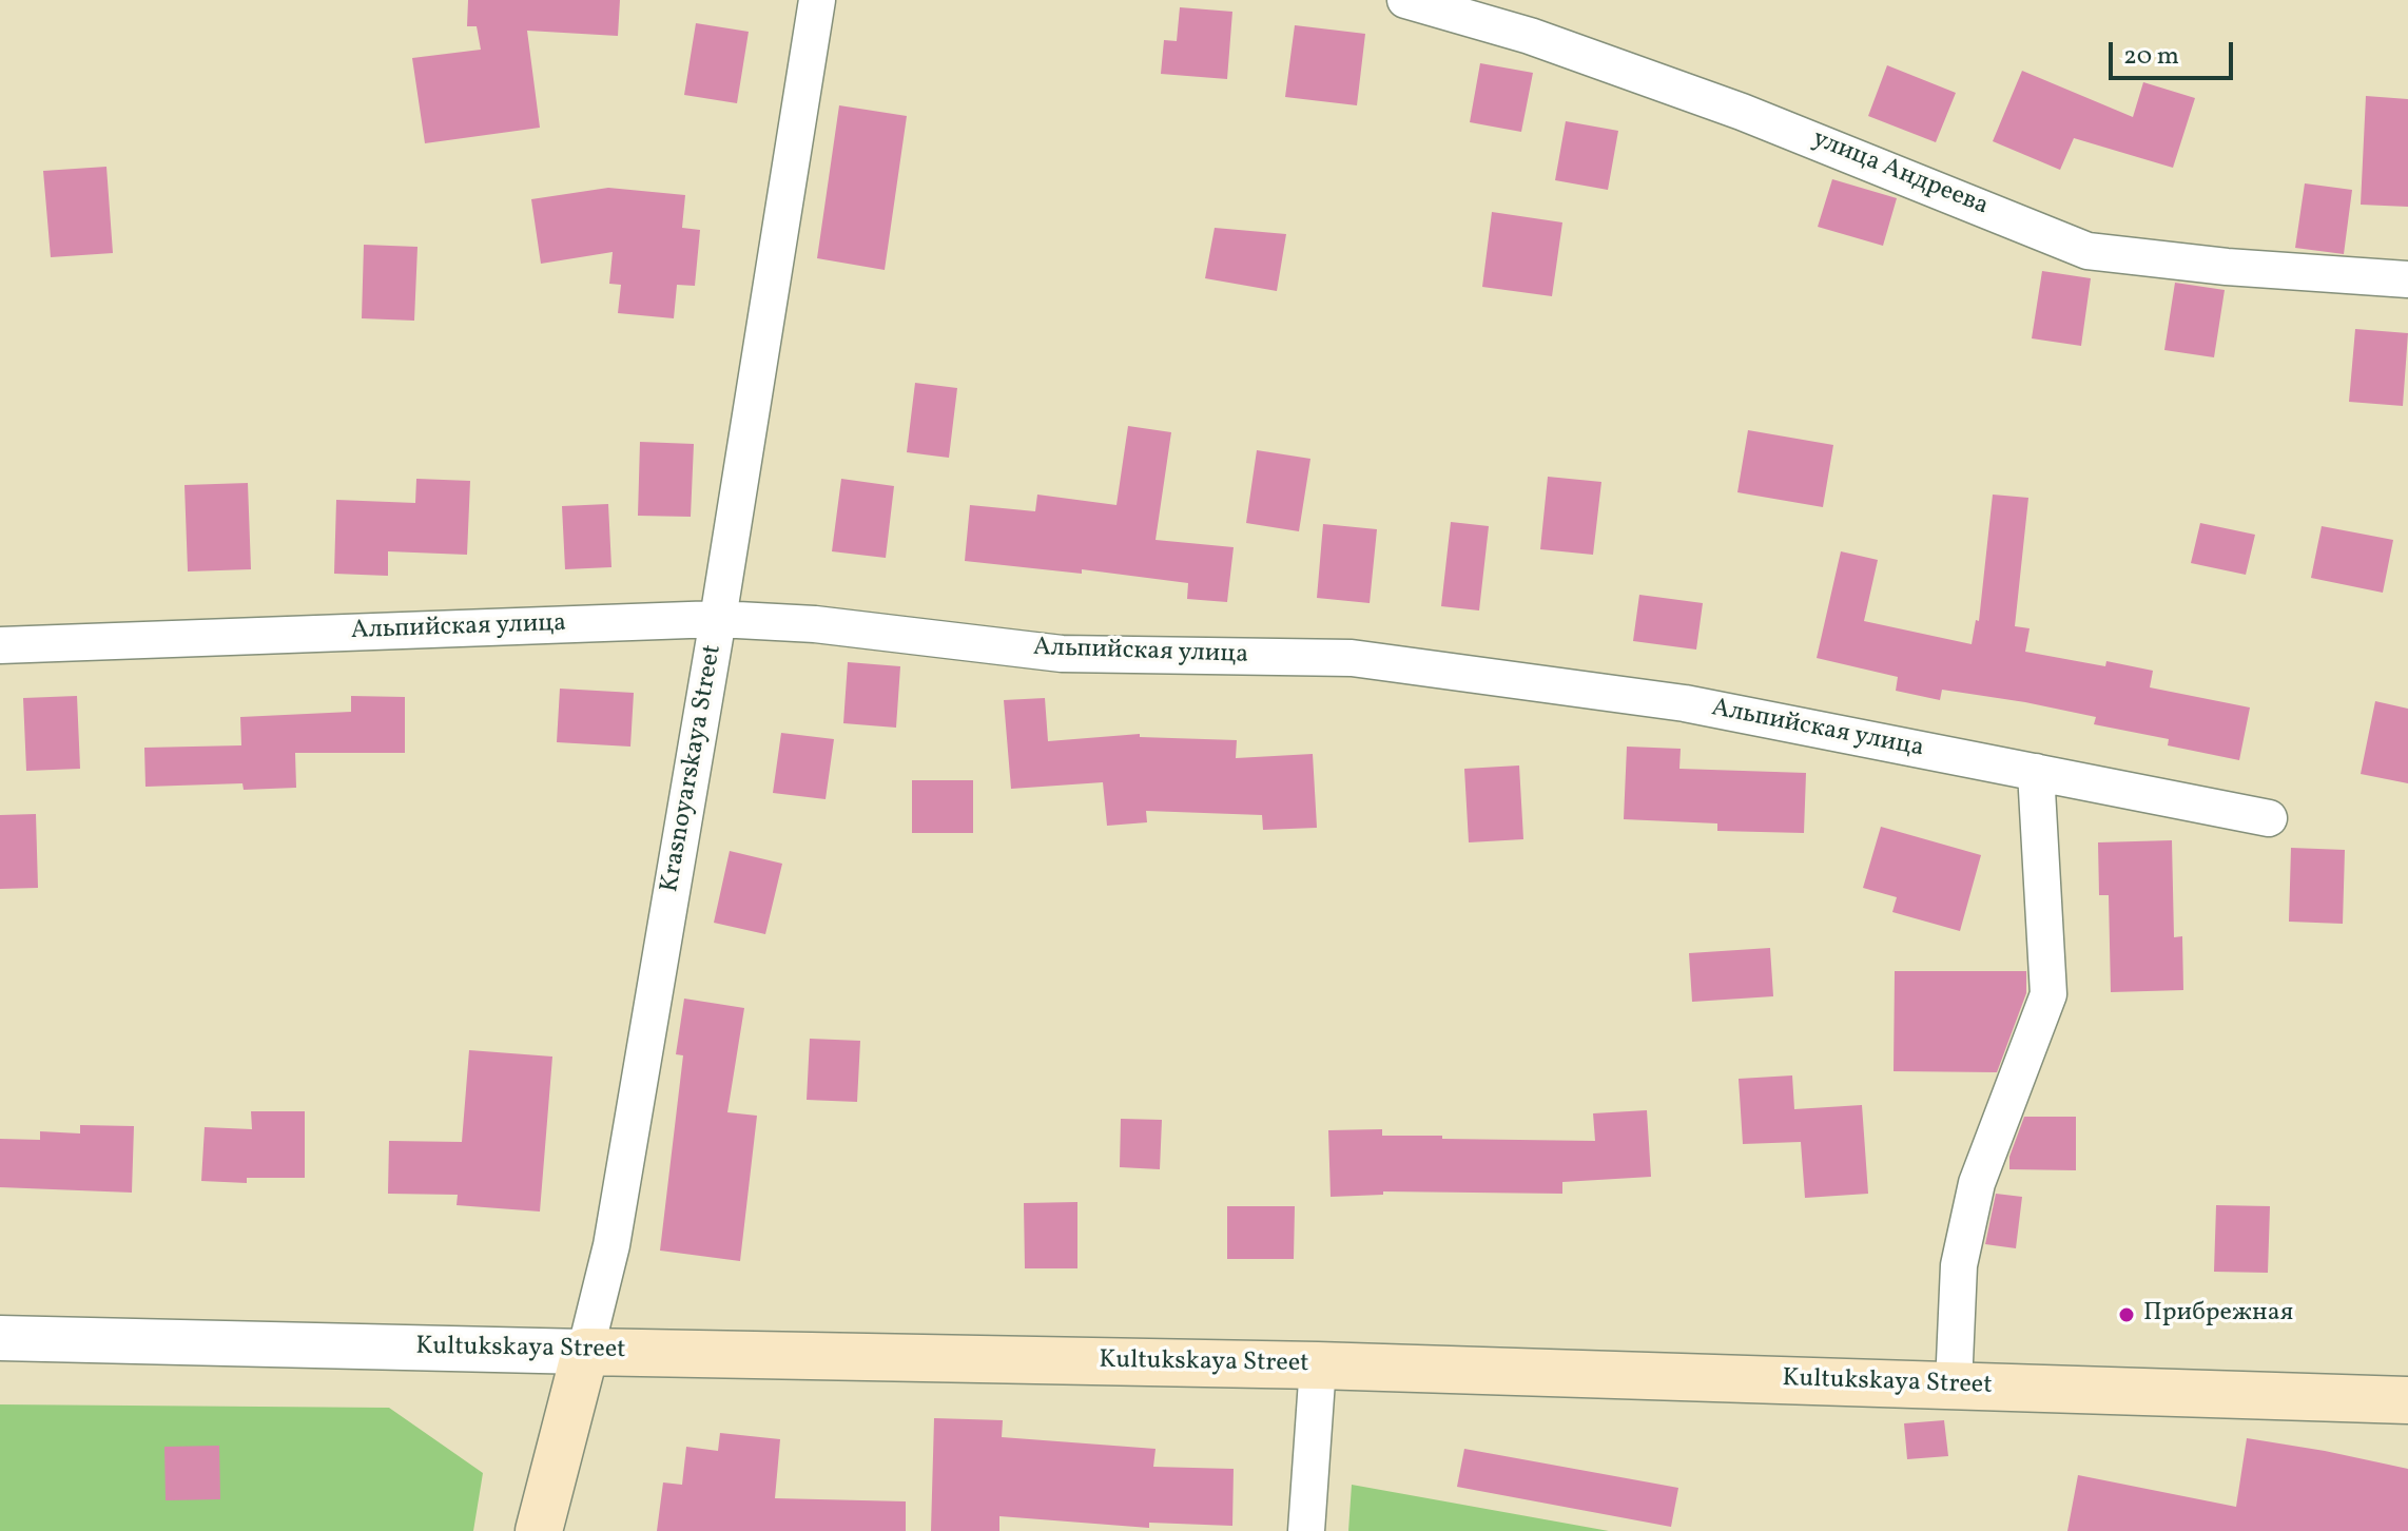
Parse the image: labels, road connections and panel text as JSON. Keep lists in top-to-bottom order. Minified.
{"streets":{"main road":["Krasnoyarskaya Street","Kultukskaya Street"],"street":["улица Андреева","Альпийская улица"]},"crossings":[["Альпийская улица","Krasnoyarskaya Street"],["Krasnoyarskaya Street","Kultukskaya Street"]],"places":["Прибрежная"],"scale_bar":"20 m"}
